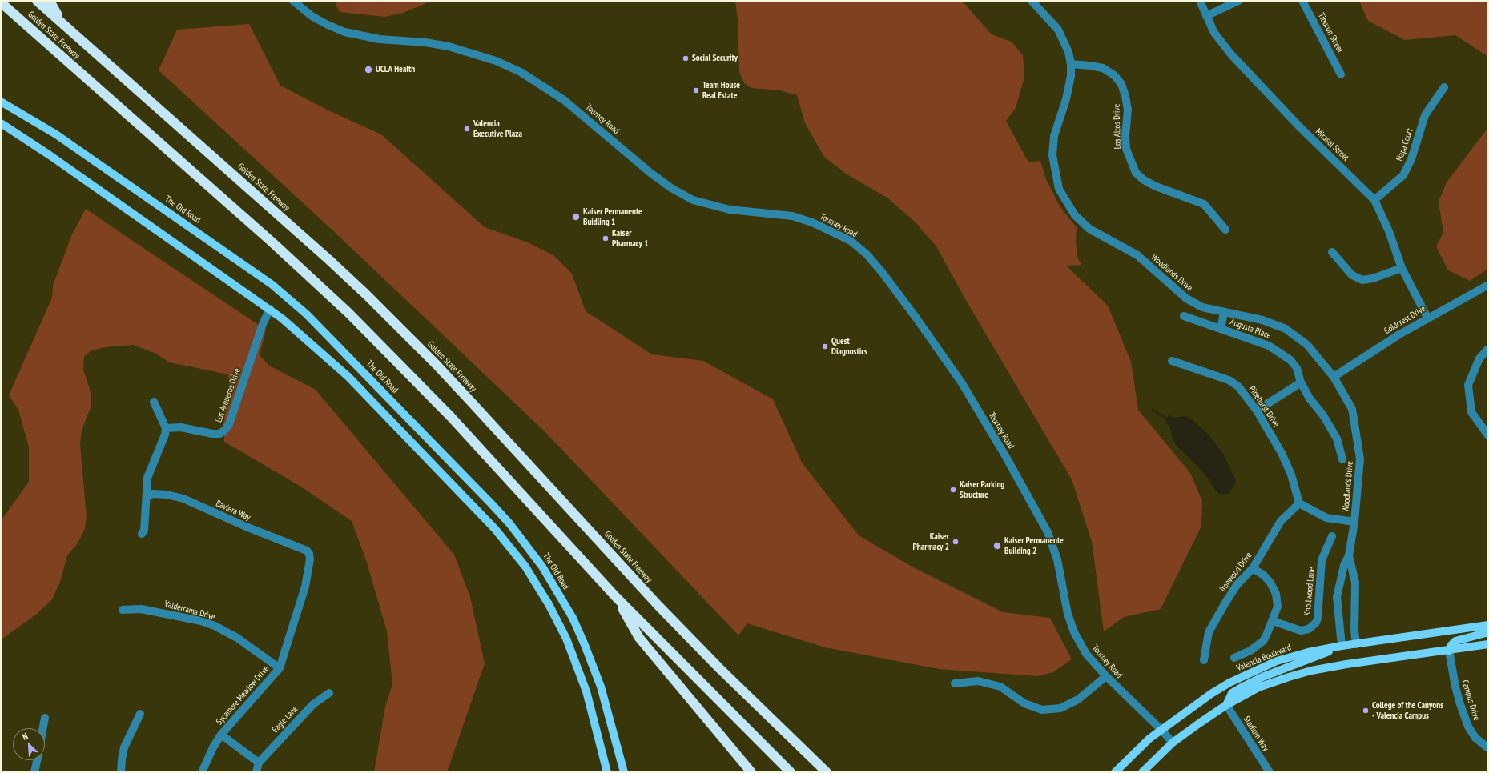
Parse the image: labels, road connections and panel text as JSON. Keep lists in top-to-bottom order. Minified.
{"streets":{"highway":["Golden State Freeway"],"main road":["The Old Road","Valencia Boulevard"],"street":["Tiburon Street","Tourney Road","Los Altos Drive","Mirasol Street","Napa Court","Woodlands Drive","Goldcrest Drive","Augusta Place","Los Arqueros Drive","Pinehurst Drive","Baviera Way","Ironwood Drive","Knollwood Lane","Valderrama Drive","Sycamore Meadow Drive","Campus Drive","Eagle Lane","Stadium Way"]},"crossings":[["Tourney Road","Valencia Boulevard"],["Los Altos Drive","Woodlands Drive"],["Mirasol Street","Napa Court"],["Mirasol Street","Goldcrest Drive"],["Woodlands Drive","Goldcrest Drive"],["Woodlands Drive","Valencia Boulevard"],["Pinehurst Drive","Ironwood Drive"],["Baviera Way","Sycamore Meadow Drive"],["Valderrama Drive","Sycamore Meadow Drive"]],"places":["Social Security","UCLA Health","Team House Real Estate","Valencia Executive Plaza","Kaiser Permanente Buidling 1","Kaiser Pharmacy 1","Quest Diagnostics","Kaiser Parking Structure","Kaiser Pharmacy 2","Kaiser Permanente Building 2","College of the Canyons - Valencia Campus"],"north":"top left"}
